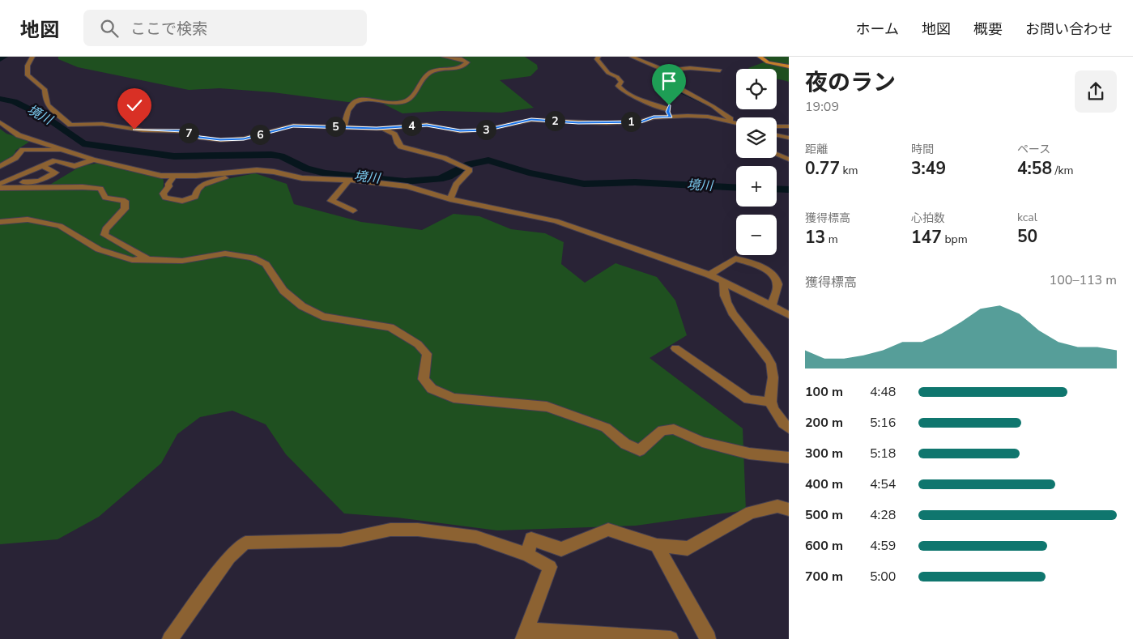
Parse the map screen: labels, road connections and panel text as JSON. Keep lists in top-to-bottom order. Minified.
{"water":["境川"],"page":{"header":"地図","search":"ここで検索","nav":["ホーム","地図","概要","お問い合わせ"],"heading":["夜のラン","19:09"],"map_buttons":["+","−"],"pins":["2","1","4","5","3","7","6"],"stats":[["距離","0.77 km"],["時間","3:49"],["ペース","4:58 /km"],["獲得標高","13 m"],["心拍数","147 bpm"],["kcal","50"]],"chart":["獲得標高","100–113 m"],"list":[{"name":"100 m","note":"4:48"},{"name":"200 m","note":"5:16"},{"name":"300 m","note":"5:18"},{"name":"400 m","note":"4:54"},{"name":"500 m","note":"4:28"},{"name":"600 m","note":"4:59"},{"name":"700 m","note":"5:00"}]}}
